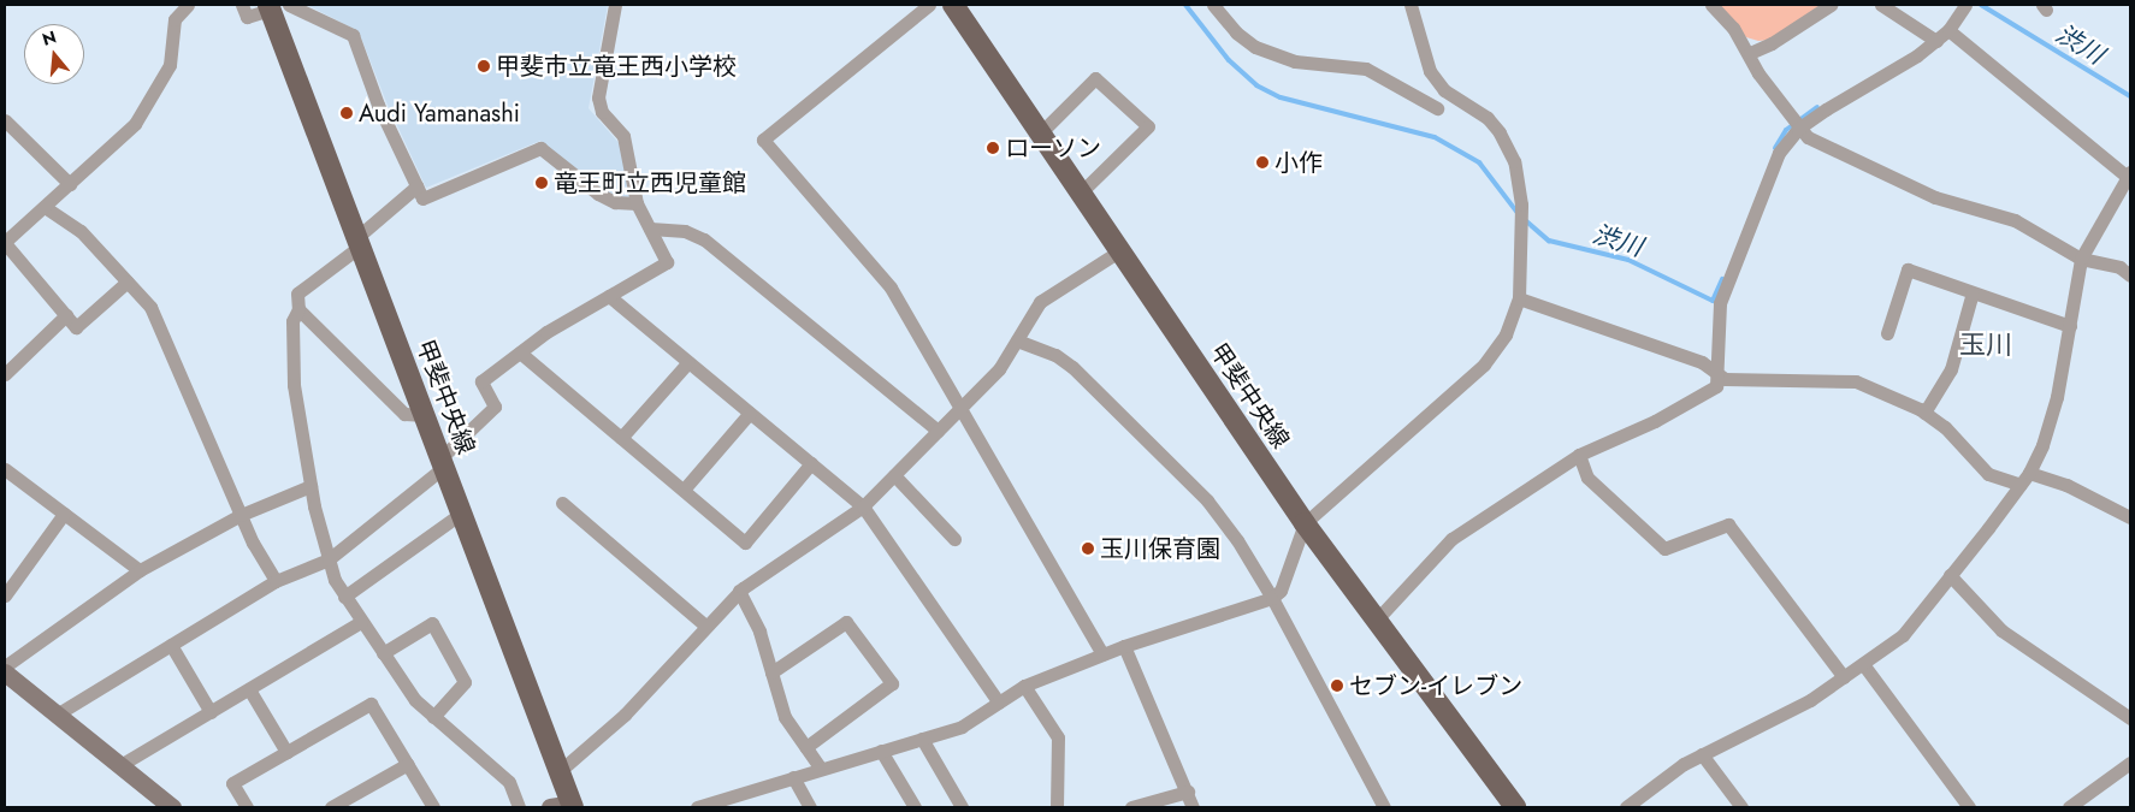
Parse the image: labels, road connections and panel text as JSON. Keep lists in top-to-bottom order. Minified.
{"streets":{"main road":["甲斐中央線"]},"districts":["玉川"],"water":["渋川"],"places":["甲斐市立竜王西小学校","Audi Yamanashi","ローソン","小作","竜王町立西児童館","玉川保育園","セブン-イレブン"],"north":"top"}
